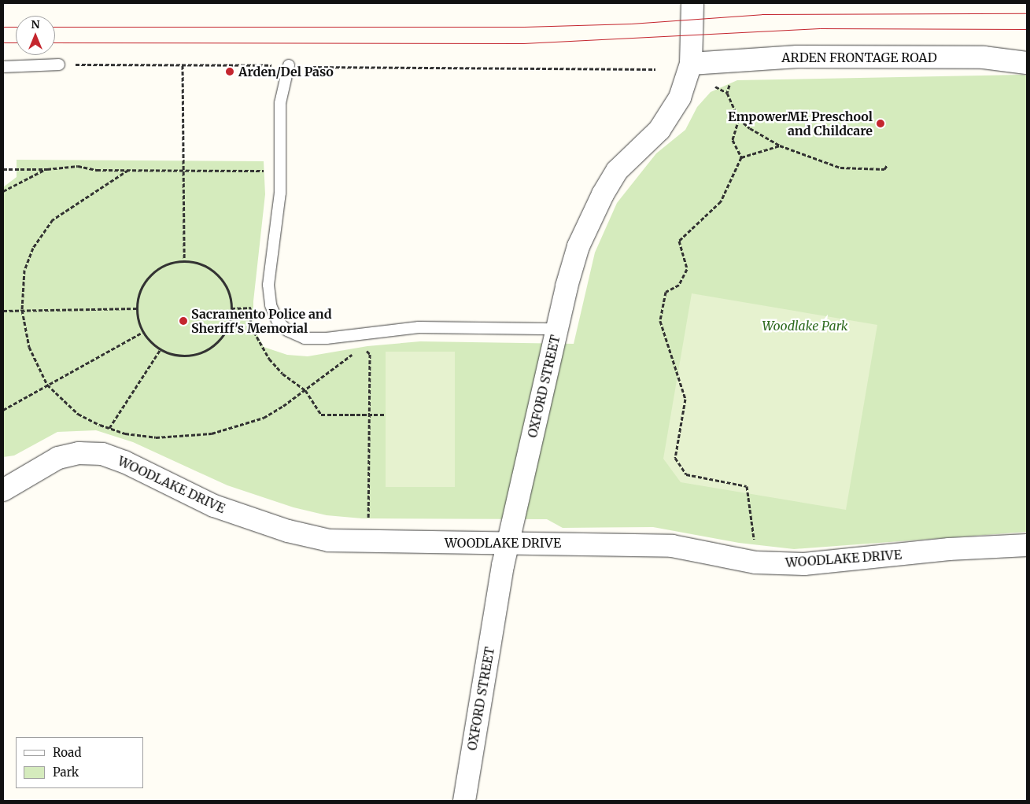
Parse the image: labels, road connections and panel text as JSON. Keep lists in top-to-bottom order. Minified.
{"streets":{"street":["ARDEN FRONTAGE ROAD","OXFORD STREET","WOODLAKE DRIVE"]},"crossings":[["ARDEN FRONTAGE ROAD","OXFORD STREET"],["OXFORD STREET","WOODLAKE DRIVE"]],"parks":["Woodlake Park"],"places":["Arden/Del Paso","EmpowerME Preschool and Childcare","Sacramento Police and Sheriff's Memorial"],"legend":["Road","Park"],"north":"top"}
